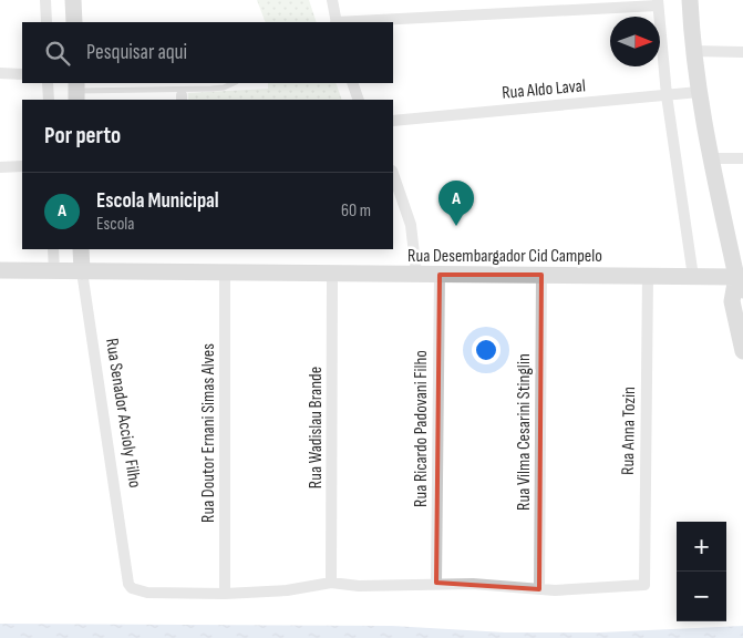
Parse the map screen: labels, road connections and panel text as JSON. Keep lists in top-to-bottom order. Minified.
{"streets":{"street":["Rua Aldo Laval","Rua Desembargador Cid Campelo","Rua Senador Accioly Filho","Rua Wadislau Brande","Rua Ricardo Padovani Filho","Rua Anna Tozin","Rua Vilma Cesarini Stinglin","Rua Doutor Ernani Simas Alves"]},"crossings":[["Rua Desembargador Cid Campelo","Rua Senador Accioly Filho"],["Rua Desembargador Cid Campelo","Rua Wadislau Brande"],["Rua Desembargador Cid Campelo","Rua Ricardo Padovani Filho"],["Rua Desembargador Cid Campelo","Rua Anna Tozin"],["Rua Desembargador Cid Campelo","Rua Vilma Cesarini Stinglin"],["Rua Desembargador Cid Campelo","Rua Doutor Ernani Simas Alves"],["Rua Senador Accioly Filho","Rua Doutor Ernani Simas Alves"],["Rua Anna Tozin","Rua Vilma Cesarini Stinglin"]],"north":"right","page":{"search":"Pesquisar aqui","heading":"Por perto","list":[{"mark":"A","name":"Escola Municipal","note":"Escola","value":"60 m"}],"pins":"A","map_buttons":["+","−"]}}
